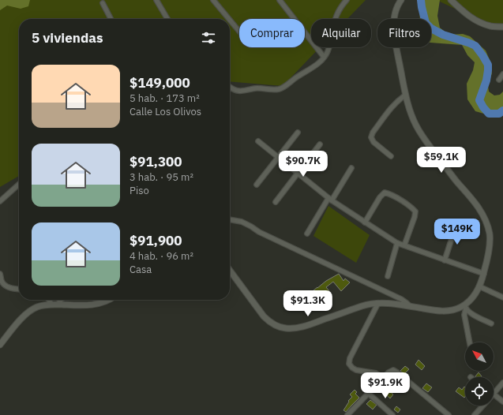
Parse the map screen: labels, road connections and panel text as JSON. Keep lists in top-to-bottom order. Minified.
{"north":"top left","page":{"chip":["Comprar","Alquilar","Filtros"],"heading":"5 viviendas","list":[{"name":"$149,000","note":"5 hab. · 173 m² · Calle Los Olivos"},{"name":"$91,300","note":"3 hab. · 95 m² · Piso"},{"name":"$91,900","note":"4 hab. · 96 m² · Casa"}],"price":["$59.1K","$90.7K","$149K","$91.3K","$91.9K"]}}
